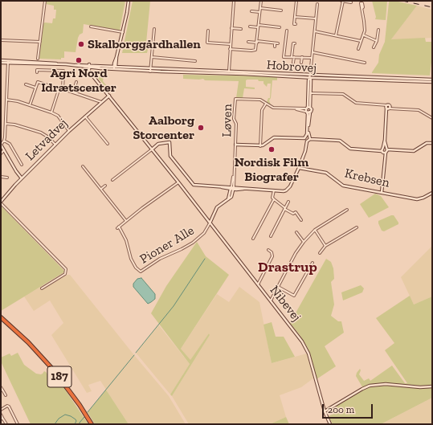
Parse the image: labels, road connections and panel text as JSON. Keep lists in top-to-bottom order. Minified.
{"streets":{"highway":["187"],"street":["Hobrovej","Løven","Letvadvej","Krebsen","Pioner Alle","Nibevej"]},"crossings":[["Hobrovej","Nibevej"],["Letvadvej","Nibevej"],["Pioner Alle","Nibevej"]],"districts":["Drastrup"],"places":["Skalborggårdhallen","Agri Nord Idrætscenter","Aalborg Storcenter","Nordisk Film Biografer"],"scale_bar":"200 m"}
